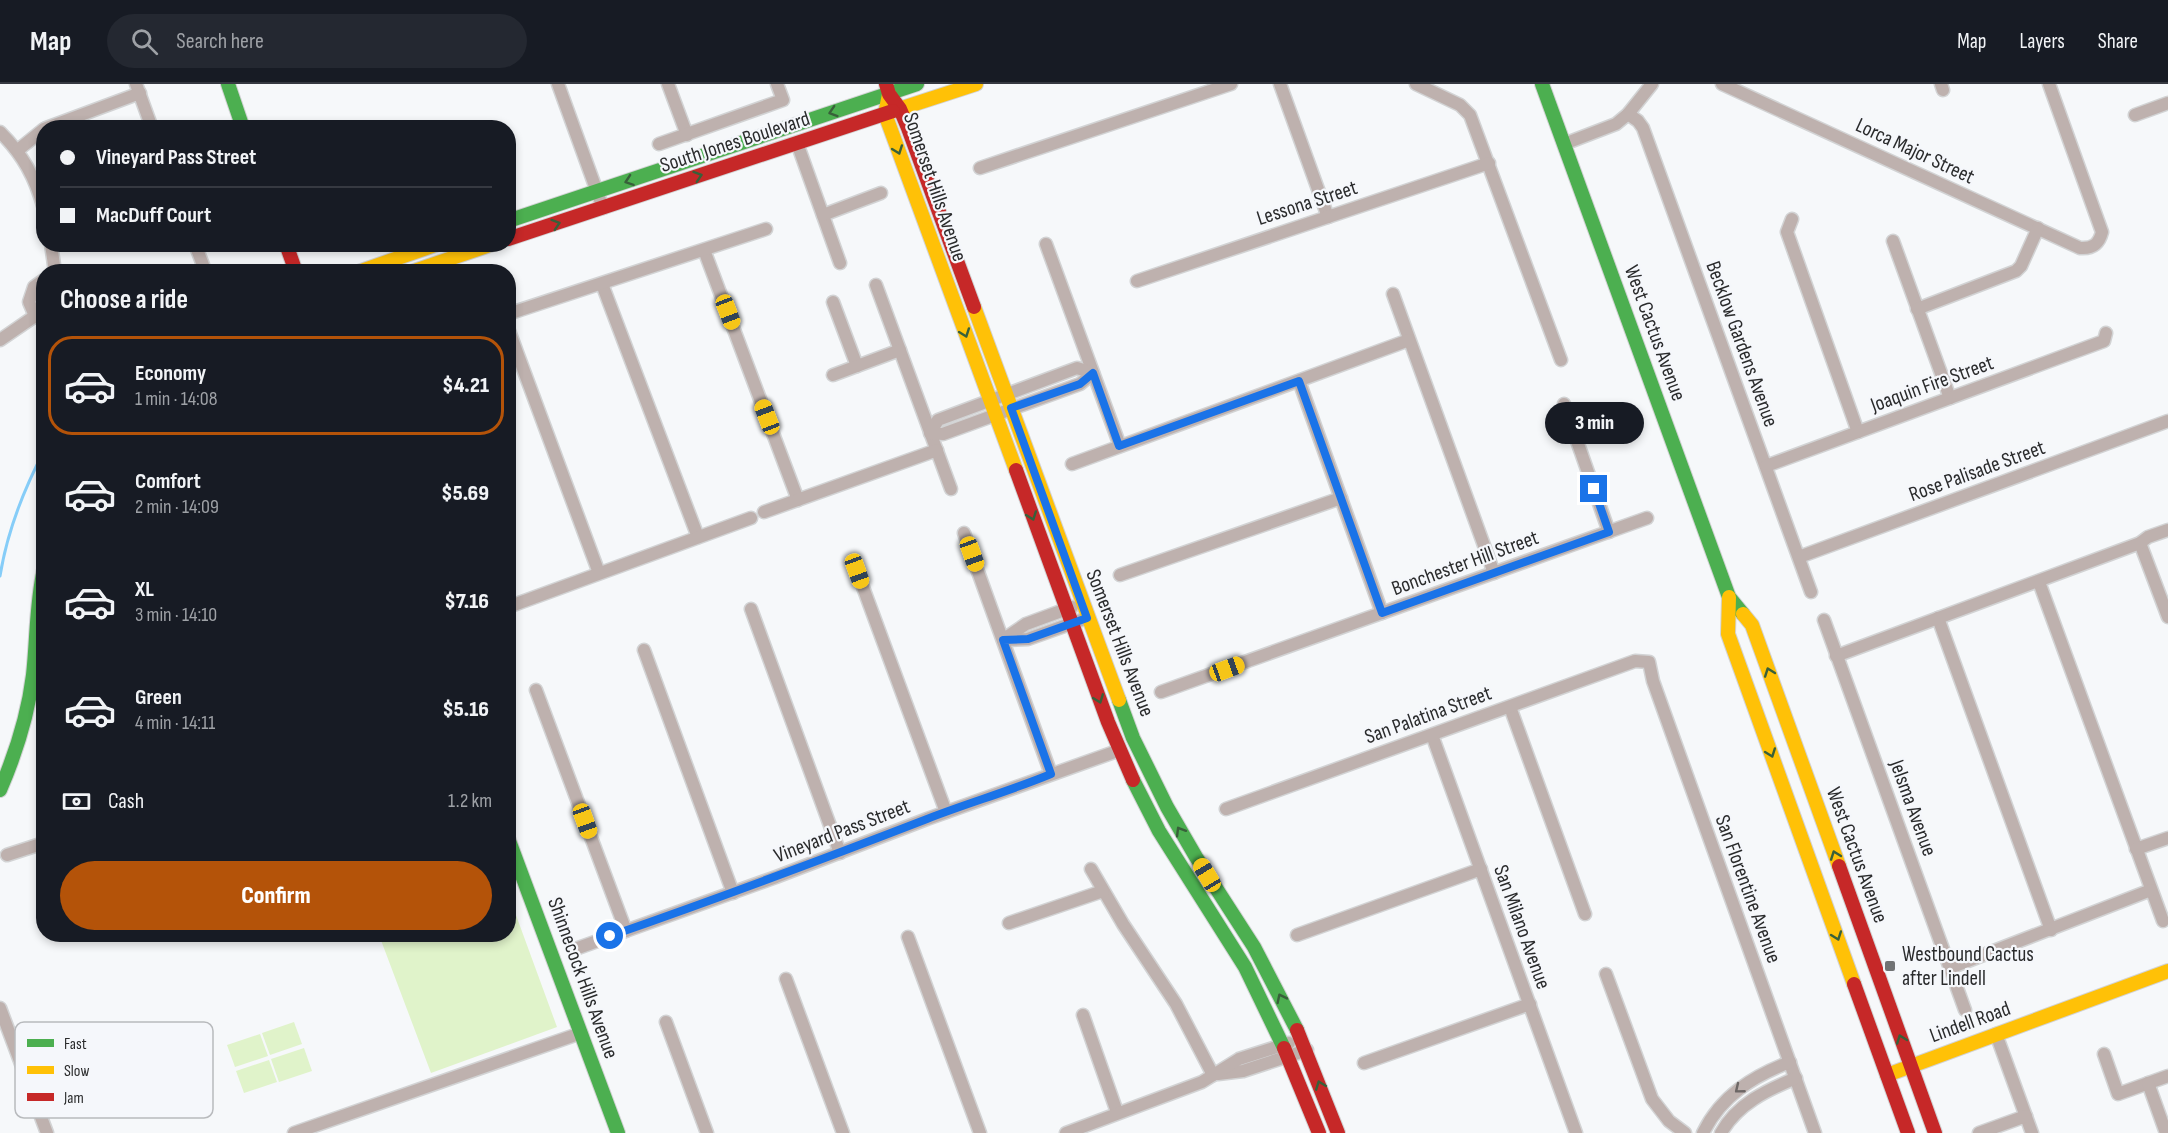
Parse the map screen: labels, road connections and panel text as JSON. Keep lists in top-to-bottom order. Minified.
{"streets":{"main road":["South Jones Boulevard","Somerset Hills Avenue","West Cactus Avenue","Shinnecock Hills Avenue","Lindell Road"],"street":["Lorca Major Street","Lessona Street","Becklow Gardens Avenue","Joaquin Fire Street","Rose Palisade Street","Bonchester Hill Street","San Palatina Street","Jelsma Avenue","Vineyard Pass Street","San Florentine Avenue","San Milano Avenue"]},"crossings":[["South Jones Boulevard","Somerset Hills Avenue"],["Somerset Hills Avenue","Vineyard Pass Street"],["West Cactus Avenue","Lindell Road"],["Becklow Gardens Avenue","Joaquin Fire Street"],["Becklow Gardens Avenue","Rose Palisade Street"],["San Palatina Street","San Florentine Avenue"],["San Palatina Street","San Milano Avenue"]],"places":{"transit":["Westbound Cactus after Lindell"]},"legend":["Fast","Slow","Jam"],"page":{"header":"Map","search":"Search here","nav":["Map","Layers","Share"],"banner":["Vineyard Pass Street","MacDuff Court"],"heading":"Choose a ride","list":[{"name":"Economy","note":"1 min · 14:08","value":"$4.21"},{"name":"Comfort","note":"2 min · 14:09","value":"$5.69"},{"name":"XL","note":"3 min · 14:10","value":"$7.16"},{"name":"Green","note":"4 min · 14:11","value":"$5.16"}],"bubble":"3 min","pay":["Cash","1.2 km"],"buttons":"Confirm"}}
